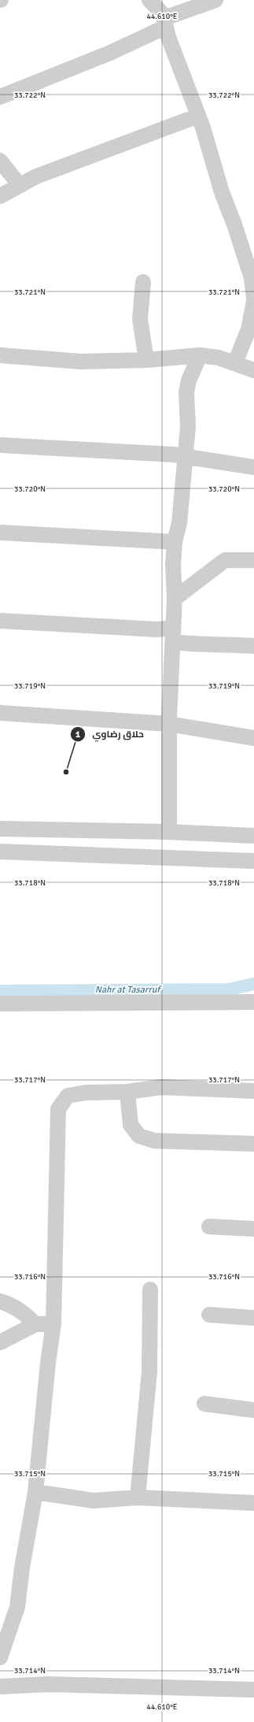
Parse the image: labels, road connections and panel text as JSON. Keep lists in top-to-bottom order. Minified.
{"water":["Nahr at Tasarruf"],"places":["حلاق رضاوي"],"coordinates":["44.610°E","33.722°N","33.721°N","33.720°N","33.719°N","33.718°N","33.717°N","33.716°N","33.715°N","33.714°N"]}
